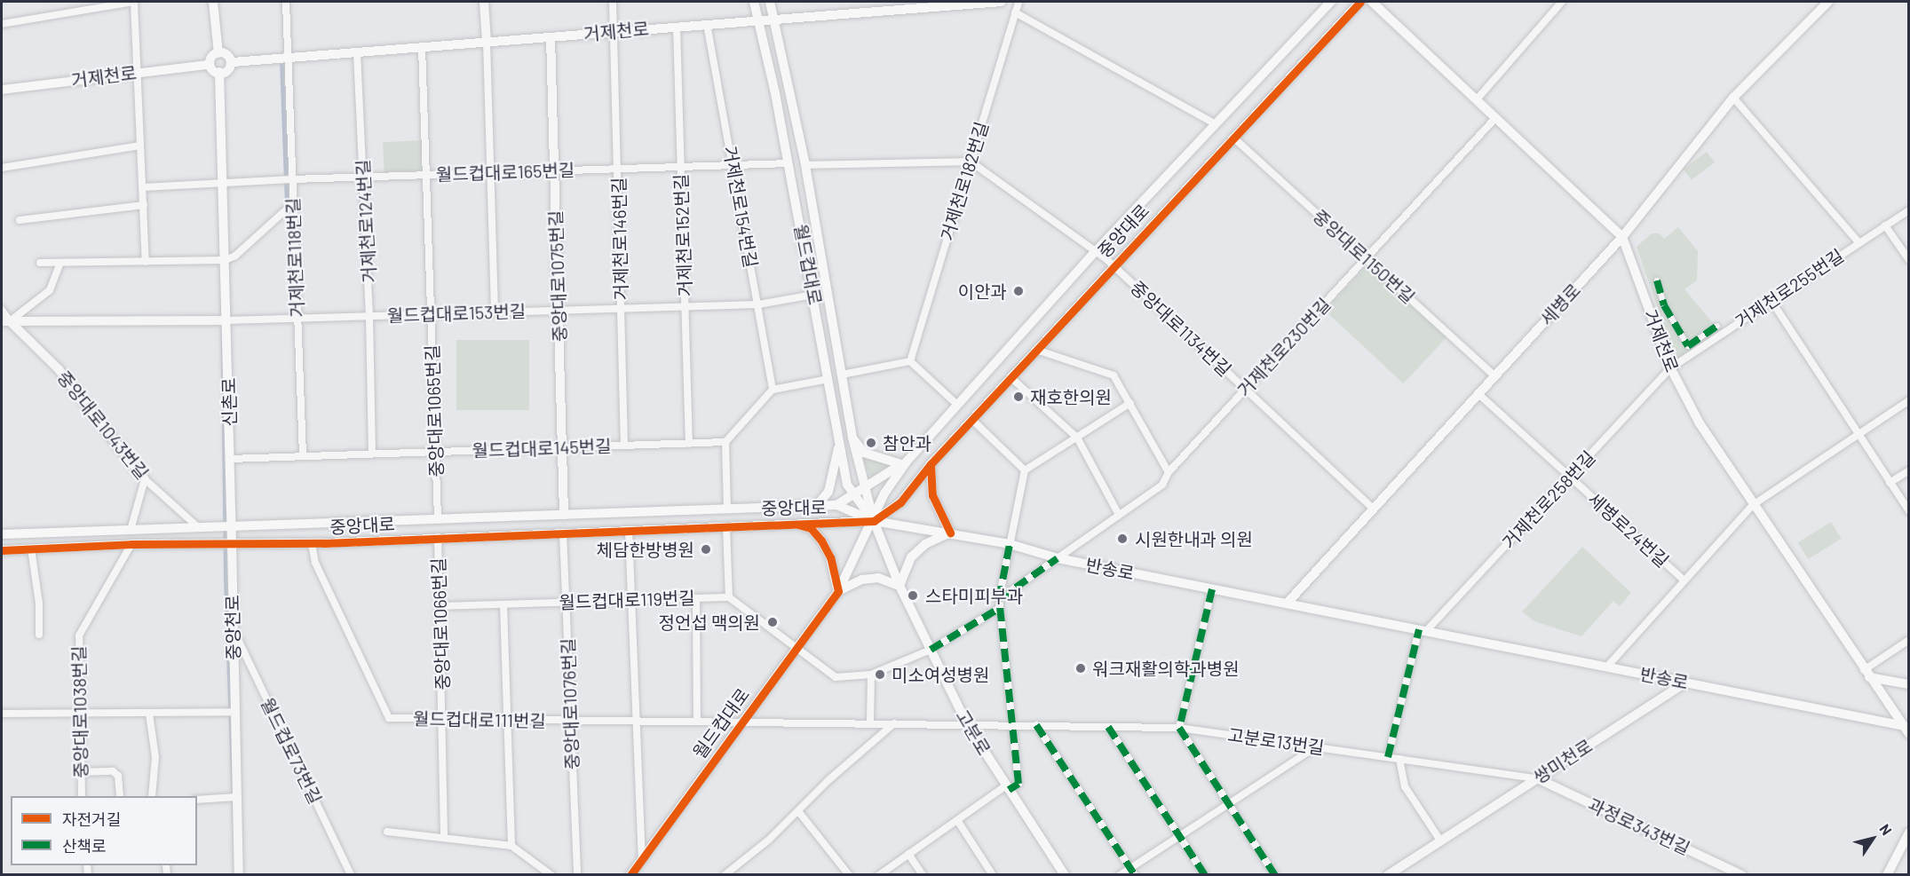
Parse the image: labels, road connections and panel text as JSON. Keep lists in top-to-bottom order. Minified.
{"streets":{"main road":["거제천로","중앙대로","월드컵대로","세병로","신촌로","반송로","고분로"],"street":["월드컵대로165번길","거제천로182번길","거제천로154번길","거제천로124번길","거제천로152번길","거제천로146번길","중앙대로1150번길","거제천로118번길","중앙대로1075번길","거제천로255번길","월드컵대로153번길","중앙대로1134번길","거제천로230번길","중앙대로1065번길","중앙대로1043번길","월드컵대로145번길","거제천로258번길","세병로24번길","월드컵대로119번길","중앙대로1066번길","중앙천로","중앙대로1076번길","중앙대로1038번길","월드컵대로111번길","고분로13번길","월드컵로73번길","쌍미천로","과정로343번길"]},"crossings":[["거제천로","거제천로154번길"],["거제천로","거제천로124번길"],["거제천로","거제천로152번길"],["거제천로","거제천로146번길"],["거제천로","거제천로118번길"],["거제천로","월드컵대로"],["거제천로","중앙대로1075번길"],["거제천로","거제천로255번길"],["거제천로","세병로"],["거제천로","거제천로230번길"],["거제천로","중앙대로1065번길"],["거제천로","거제천로258번길"],["거제천로","반송로"],["월드컵대로165번길","거제천로154번길"],["월드컵대로165번길","거제천로124번길"],["월드컵대로165번길","거제천로152번길"],["월드컵대로165번길","거제천로146번길"],["월드컵대로165번길","거제천로118번길"],["월드컵대로165번길","월드컵대로"],["월드컵대로165번길","중앙대로1075번길"],["월드컵대로165번길","신촌로"],["월드컵대로165번길","중앙대로1065번길"],["거제천로182번길","중앙대로1134번길"],["거제천로154번길","월드컵대로153번길"],["거제천로124번길","월드컵대로153번길"],["거제천로124번길","월드컵대로145번길"],["중앙대로","중앙대로1150번길"],["중앙대로","월드컵대로"],["중앙대로","중앙대로1075번길"],["중앙대로","중앙대로1134번길"],["중앙대로","신촌로"],["중앙대로","중앙대로1065번길"],["중앙대로","중앙대로1043번길"],["중앙대로","반송로"],["중앙대로","중앙대로1066번길"],["중앙대로","중앙천로"],["중앙대로","중앙대로1076번길"],["중앙대로","중앙대로1038번길"],["중앙대로","월드컵대로111번길"],["중앙대로","고분로"],["거제천로152번길","월드컵대로153번길"],["거제천로152번길","월드컵대로145번길"],["거제천로146번길","월드컵대로153번길"],["거제천로146번길","월드컵대로145번길"],["중앙대로1150번길","세병로"],["중앙대로1150번길","거제천로230번길"],["거제천로118번길","월드컵대로153번길"],["거제천로118번길","월드컵대로145번길"],["월드컵대로","월드컵대로153번길"],["월드컵대로","반송로"],["월드컵대로","월드컵대로111번길"],["월드컵대로","고분로"],["중앙대로1075번길","월드컵대로153번길"],["중앙대로1075번길","월드컵대로145번길"],["거제천로255번길","거제천로258번길"],["세병로","중앙대로1134번길"],["세병로","세병로24번길"],["세병로","반송로"],["월드컵대로153번길","신촌로"],["월드컵대로153번길","중앙대로1065번길"],["중앙대로1134번길","거제천로230번길"],["거제천로230번길","반송로"],["신촌로","월드컵대로145번길"],["신촌로","중앙천로"],["중앙대로1065번길","월드컵대로145번길"],["거제천로258번길","세병로24번길"],["거제천로258번길","반송로"],["반송로","고분로"],["반송로","쌍미천로"],["월드컵대로119번길","중앙대로1066번길"],["월드컵대로119번길","중앙대로1076번길"],["중앙대로1066번길","월드컵대로111번길"],["중앙천로","월드컵로73번길"],["중앙대로1076번길","월드컵대로111번길"],["월드컵대로111번길","고분로13번길"],["고분로","고분로13번길"],["고분로13번길","쌍미천로"],["고분로13번길","과정로343번길"],["쌍미천로","과정로343번길"]],"places":["이안과","재호한의원","참안과","시원한내과 의원","체담한방병원","스타미피부과","정언섭 맥의원","워크재활의학과병원","미소여성병원"],"legend":["자전거길","산책로"],"north":"top right"}
